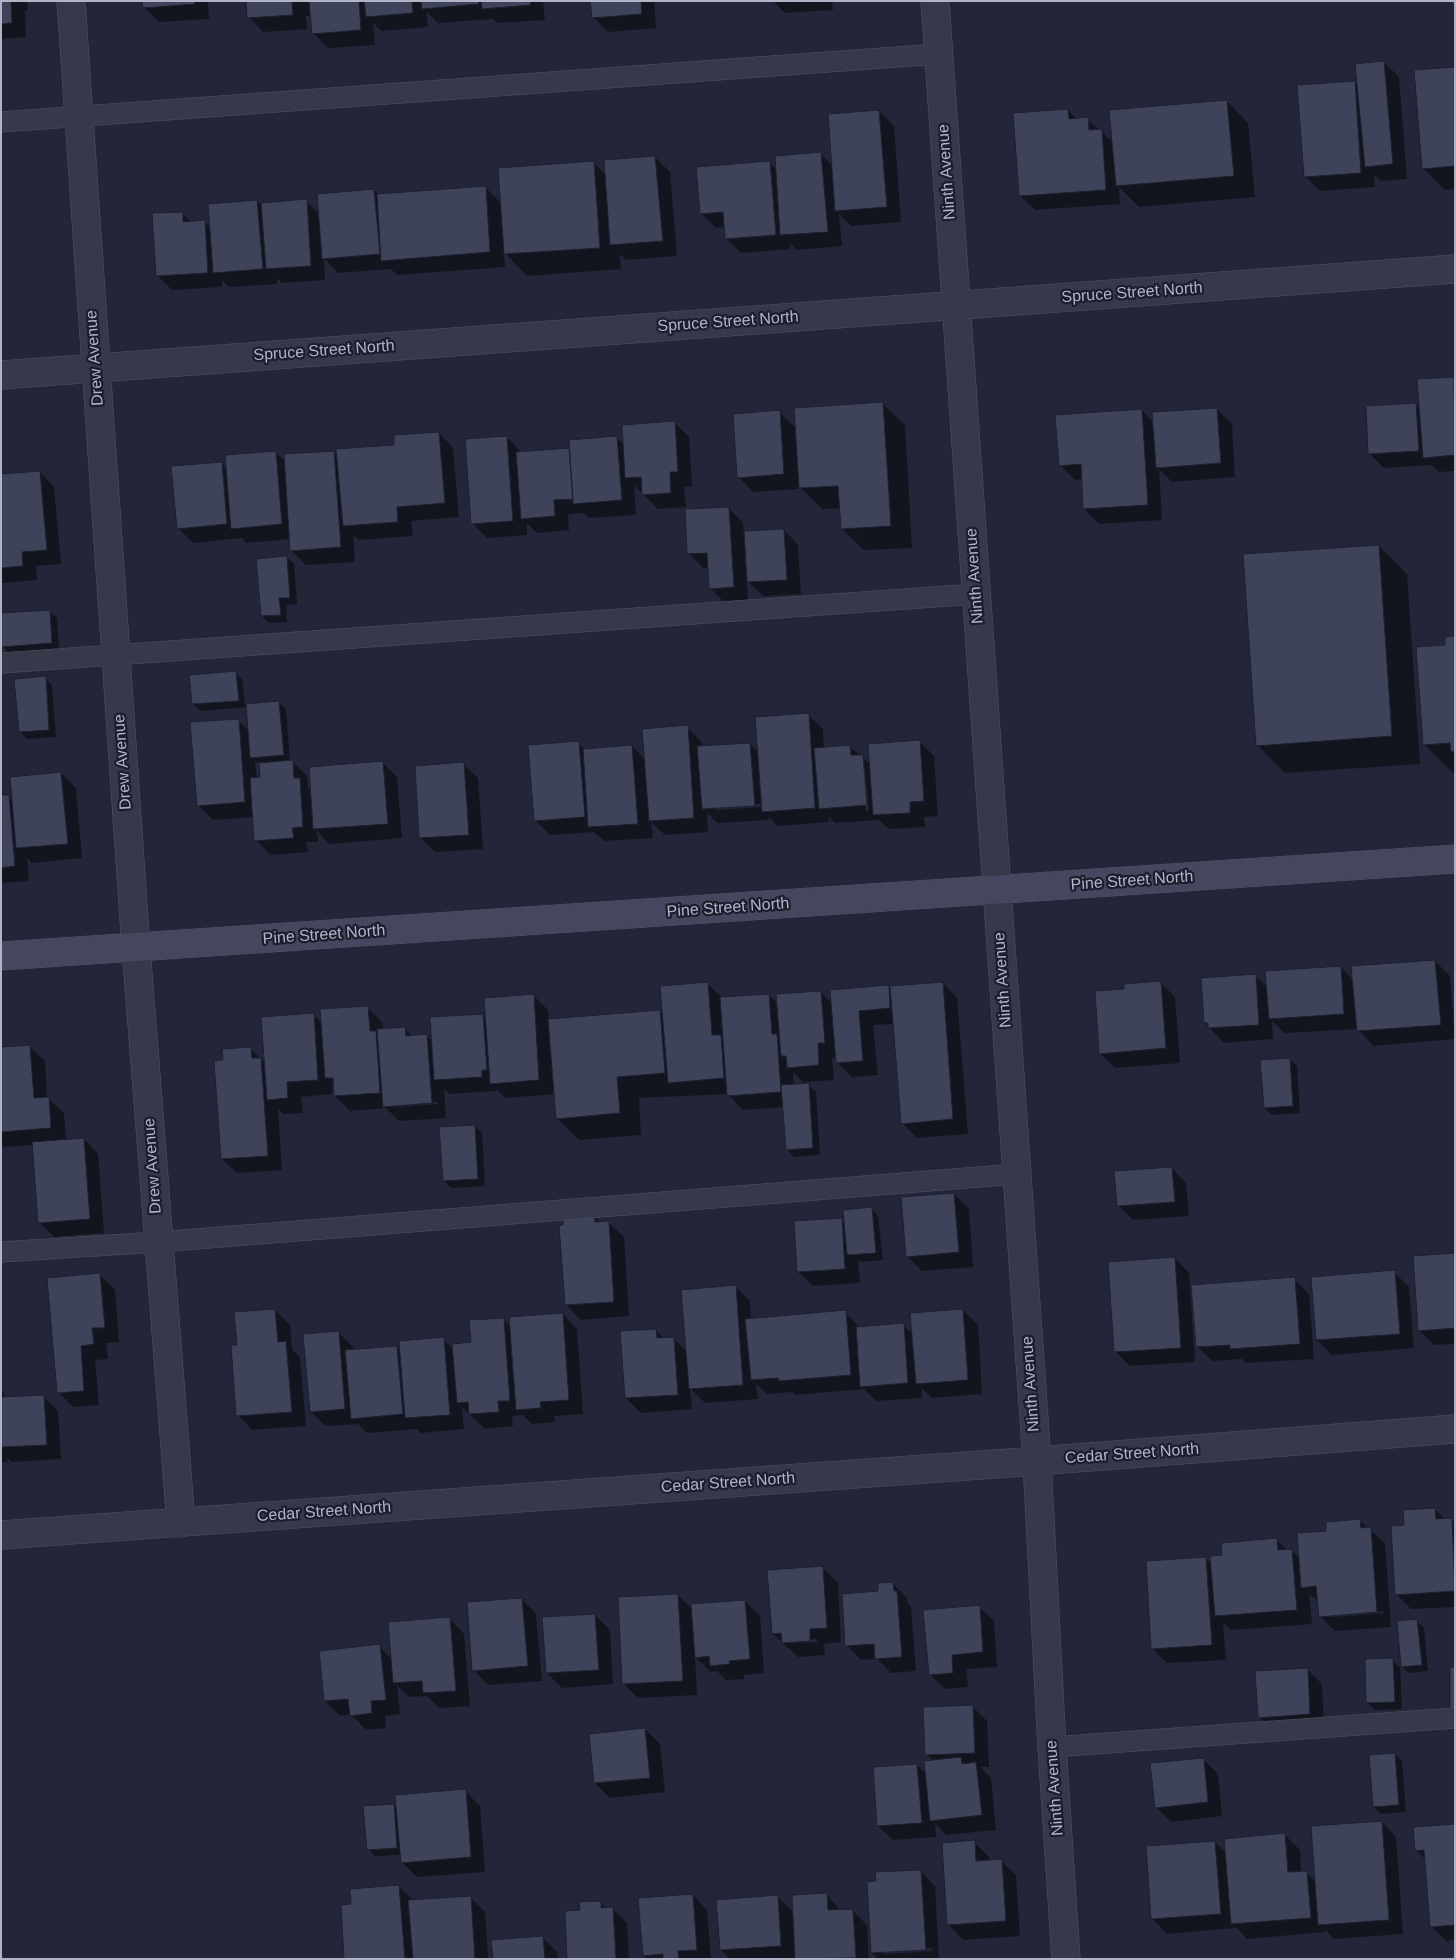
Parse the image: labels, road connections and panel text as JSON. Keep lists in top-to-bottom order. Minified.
{"streets":{"street":["Ninth Avenue","Spruce Street North","Drew Avenue","Pine Street North","Cedar Street North"]},"crossings":[["Ninth Avenue","Spruce Street North"],["Ninth Avenue","Pine Street North"],["Ninth Avenue","Cedar Street North"],["Spruce Street North","Drew Avenue"],["Drew Avenue","Pine Street North"],["Drew Avenue","Cedar Street North"]]}
